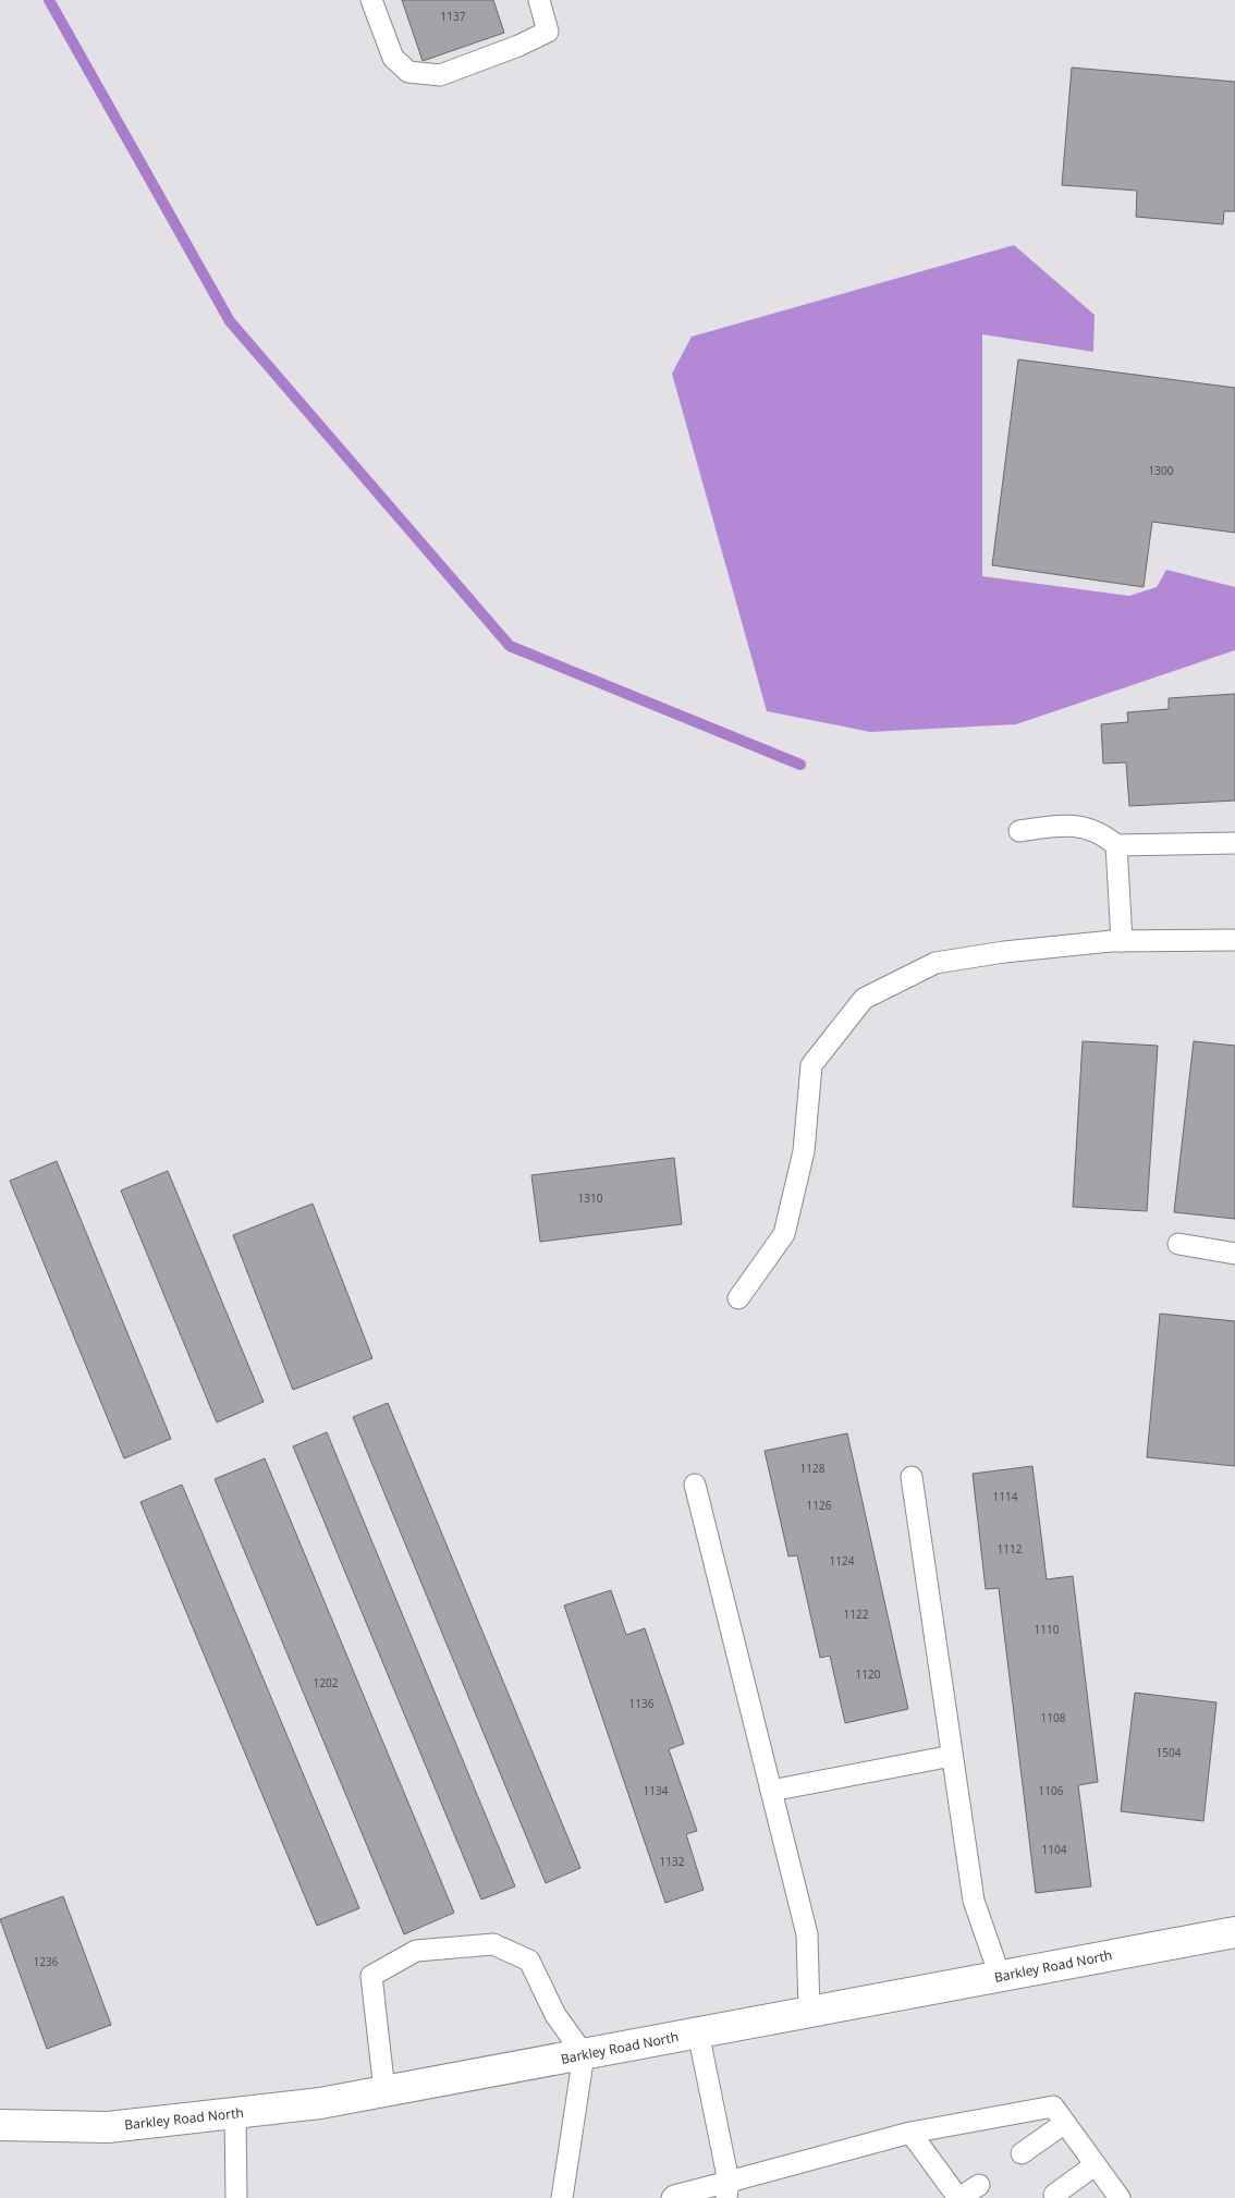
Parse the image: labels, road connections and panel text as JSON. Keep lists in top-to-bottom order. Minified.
{"streets":{"street":["Barkley Road North"]},"house_numbers":["1137","1300","1310","1128","1114","1126","1112","1124","1122","1110","1120","1202","1136","1108","1504","1134","1106","1104","1132","1236"]}
